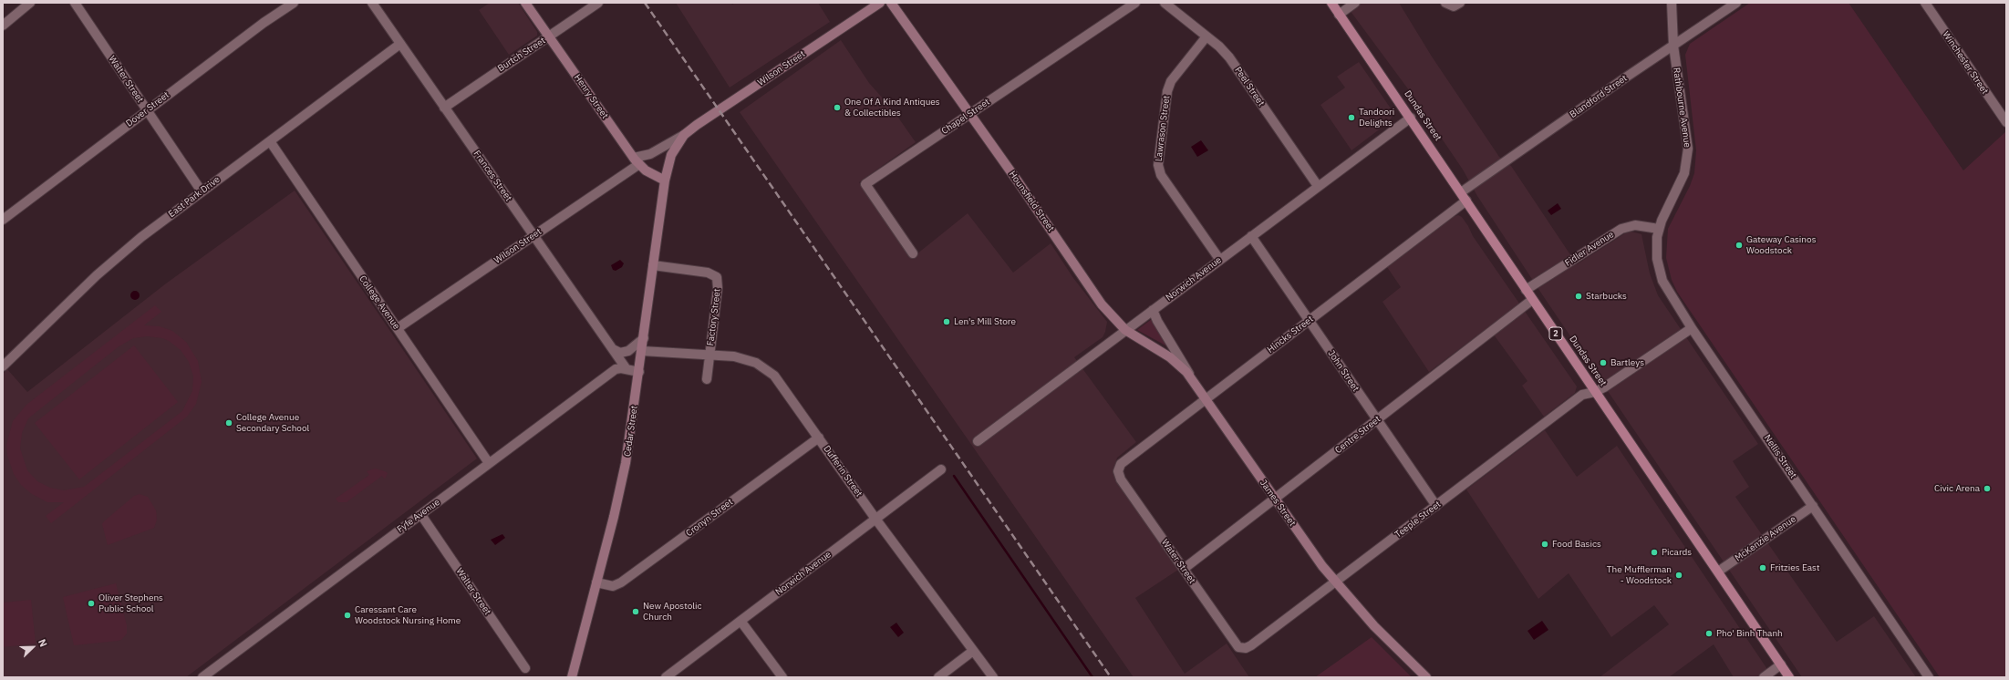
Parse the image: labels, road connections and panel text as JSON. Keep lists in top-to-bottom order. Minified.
{"streets":{"main road":["Wilson Street","Henry Street","Dundas Street","Hounsfield Street","2","Cedar Street","James Street"],"street":["Burtch Street","Winchester Street","Walter Street","Peel Street","Blandford Street","Rathbourne Avenue","Dover Street","Chapel Street","Lawrason Street","Frances Street","East Park Drive","Fidler Avenue","Norwich Avenue","College Avenue","Factory Street","Hincks Street","John Street","Centre Street","Nellis Street","Dufferin Street","Fyfe Avenue","Cronyn Street","Teeple Street","McKenzie Avenue","Water Street"]},"crossings":[["Burtch Street","Henry Street"],["Burtch Street","Frances Street"],["Wilson Street","Henry Street"],["Wilson Street","Frances Street"],["Wilson Street","College Avenue"],["Wilson Street","Cedar Street"],["Walter Street","Dover Street"],["Walter Street","East Park Drive"],["Walter Street","Fyfe Avenue"],["Peel Street","Lawrason Street"],["Peel Street","Norwich Avenue"],["Henry Street","Cedar Street"],["Blandford Street","Rathbourne Avenue"],["Blandford Street","Dundas Street"],["Rathbourne Avenue","Fidler Avenue"],["Rathbourne Avenue","Nellis Street"],["Dundas Street","Fidler Avenue"],["Dundas Street","Norwich Avenue"],["Dundas Street","Hincks Street"],["Dundas Street","Centre Street"],["Dundas Street","Teeple Street"],["Dundas Street","McKenzie Avenue"],["Chapel Street","Hounsfield Street"],["Lawrason Street","Norwich Avenue"],["Frances Street","East Park Drive"],["Frances Street","Fyfe Avenue"],["East Park Drive","College Avenue"],["Hounsfield Street","Norwich Avenue"],["Hounsfield Street","James Street"],["Fidler Avenue","Nellis Street"],["Norwich Avenue","John Street"],["Norwich Avenue","Dufferin Street"],["Norwich Avenue","James Street"],["College Avenue","Fyfe Avenue"],["Factory Street","Cedar Street"],["Factory Street","Dufferin Street"],["Hincks Street","John Street"],["Hincks Street","James Street"],["Hincks Street","Water Street"],["John Street","Centre Street"],["John Street","Teeple Street"],["Cedar Street","Dufferin Street"],["Cedar Street","Fyfe Avenue"],["Cedar Street","Cronyn Street"],["Centre Street","James Street"],["Centre Street","Water Street"],["Nellis Street","Teeple Street"],["Nellis Street","McKenzie Avenue"],["Dufferin Street","Cronyn Street"],["James Street","Teeple Street"],["Teeple Street","Water Street"]],"places":["One Of A Kind Antiques & Collectibles","Tandoori Delights","Gateway Casinos Woodstock","Starbucks","Len's Mill Store","Bartleys","College Avenue Secondary School","Civic Arena","Food Basics","Picards","Fritzies East","The Mufflerman - Woodstock","Oliver Stephens Public School","New Apostolic Church","Caressant Care Woodstock Nursing Home","Pho' Binh Thanh"],"north":"top right"}
